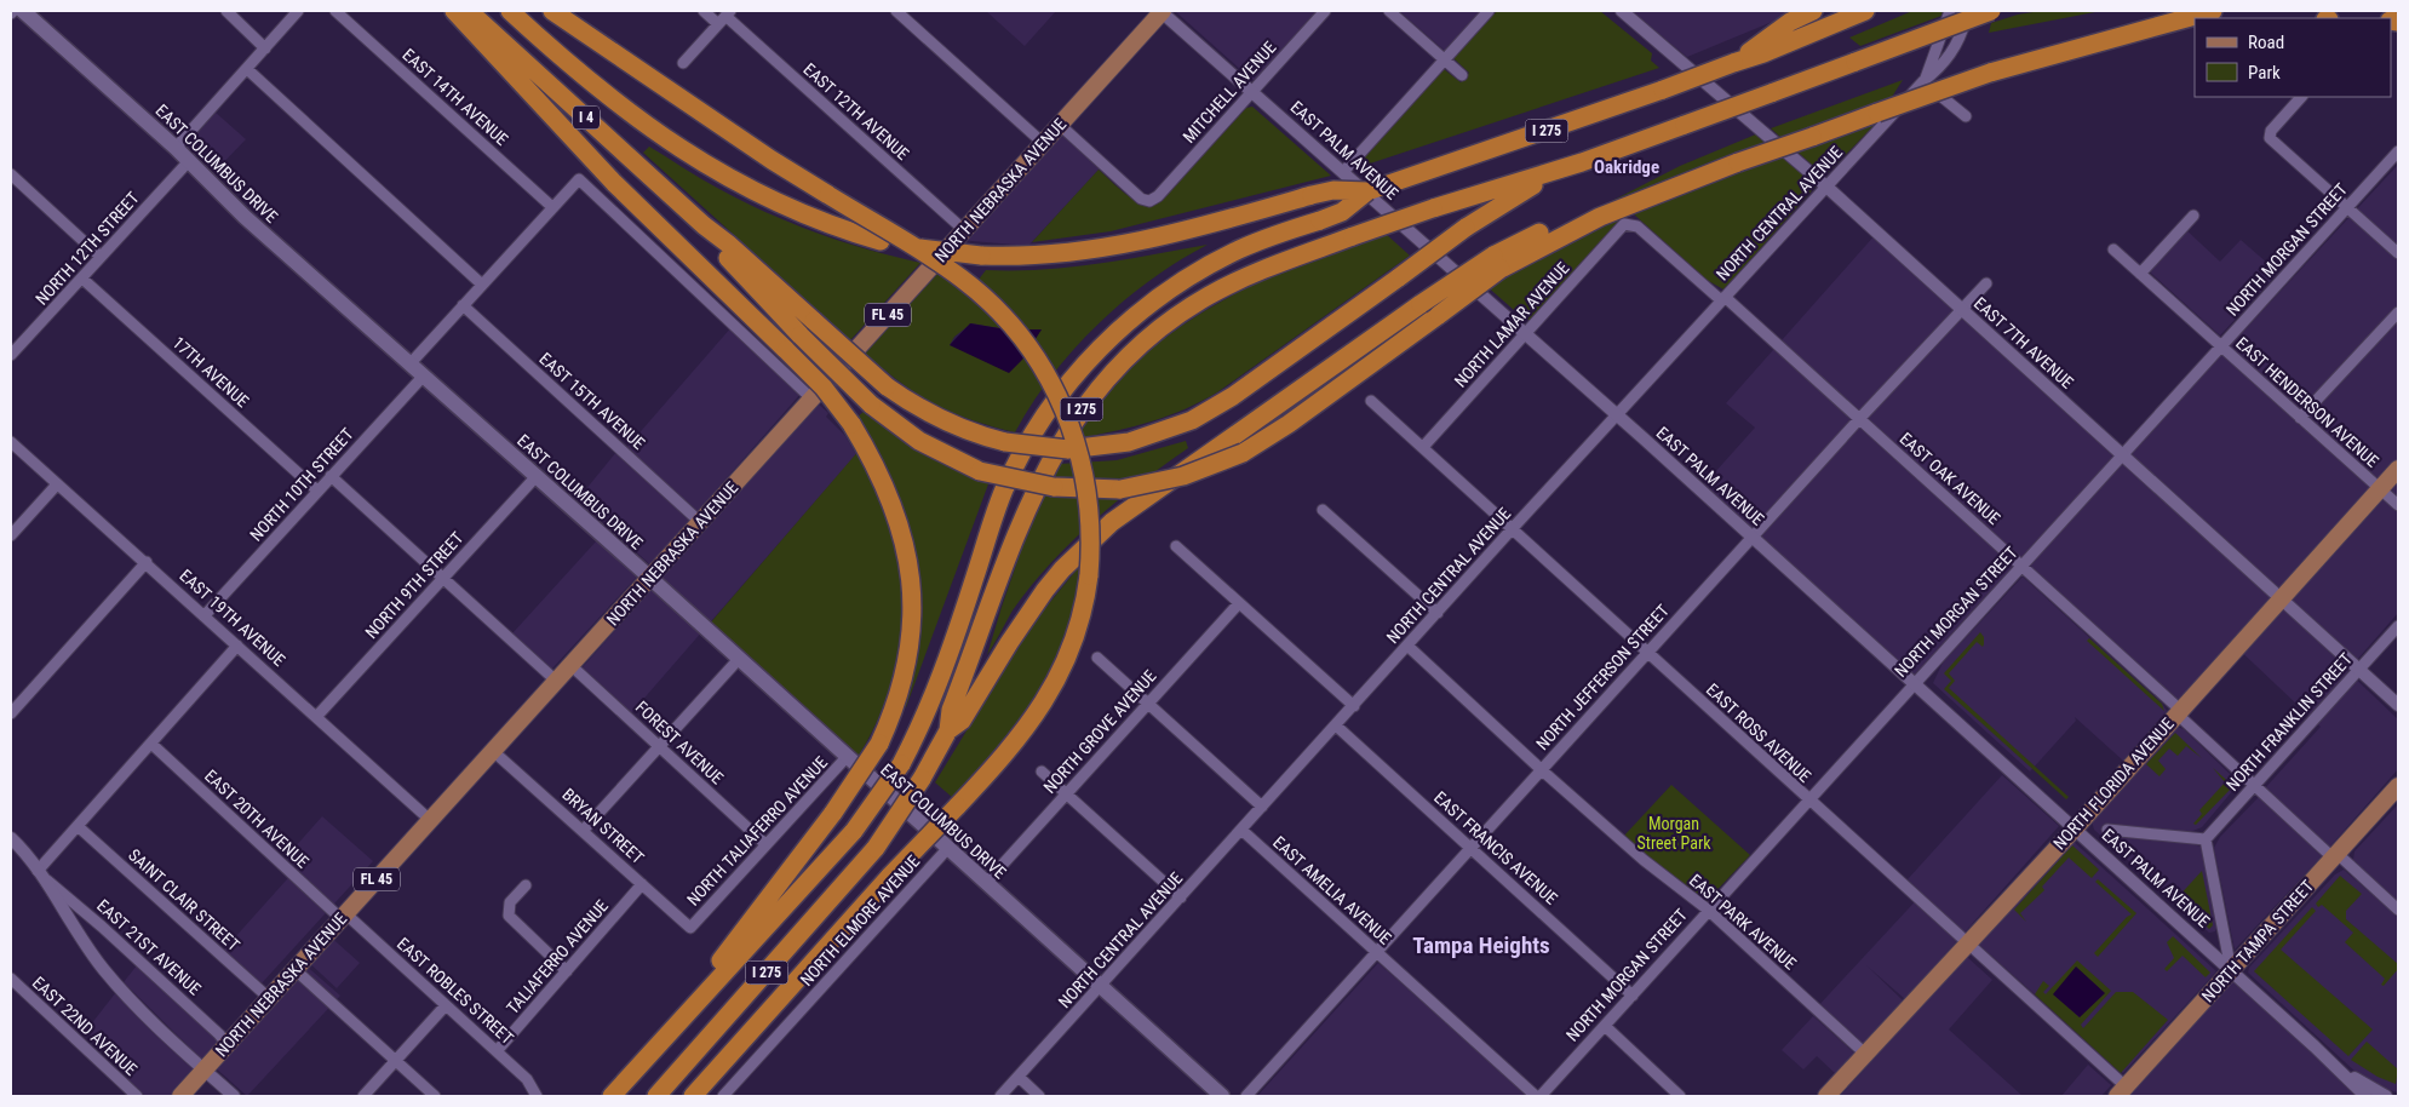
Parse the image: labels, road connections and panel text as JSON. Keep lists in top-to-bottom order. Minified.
{"streets":{"highway":["I 4","I 275"],"main road":["EAST COLUMBUS DRIVE","NORTH NEBRASKA AVENUE","FL 45","NORTH FLORIDA AVENUE","NORTH TAMPA STREET"],"street":["MITCHELL AVENUE","EAST 14TH AVENUE","EAST 12TH AVENUE","EAST PALM AVENUE","NORTH CENTRAL AVENUE","NORTH 12TH STREET","NORTH MORGAN STREET","NORTH LAMAR AVENUE","EAST 7TH AVENUE","17TH AVENUE","EAST 15TH AVENUE","EAST HENDERSON AVENUE","EAST OAK AVENUE","NORTH 10TH STREET","NORTH 9TH STREET","EAST 19TH AVENUE","NORTH JEFFERSON STREET","NORTH FRANKLIN STREET","NORTH GROVE AVENUE","EAST ROSS AVENUE","FOREST AVENUE","EAST 20TH AVENUE","BRYAN STREET","NORTH TALIAFERRO AVENUE","EAST FRANCIS AVENUE","EAST AMELIA AVENUE","SAINT CLAIR STREET","NORTH ELMORE AVENUE","EAST PARK AVENUE","EAST 21ST AVENUE","TALIAFERRO AVENUE","EAST ROBLES STREET","EAST 22ND AVENUE"]},"crossings":[["MITCHELL AVENUE","EAST PALM AVENUE"],["MITCHELL AVENUE","NORTH NEBRASKA AVENUE"],["EAST 12TH AVENUE","NORTH NEBRASKA AVENUE"],["EAST PALM AVENUE","NORTH NEBRASKA AVENUE"],["EAST PALM AVENUE","NORTH CENTRAL AVENUE"],["EAST PALM AVENUE","NORTH MORGAN STREET"],["EAST PALM AVENUE","NORTH LAMAR AVENUE"],["EAST PALM AVENUE","NORTH JEFFERSON STREET"],["EAST PALM AVENUE","NORTH FLORIDA AVENUE"],["EAST PALM AVENUE","NORTH TAMPA STREET"],["EAST COLUMBUS DRIVE","NORTH NEBRASKA AVENUE"],["EAST COLUMBUS DRIVE","NORTH CENTRAL AVENUE"],["EAST COLUMBUS DRIVE","NORTH 12TH STREET"],["EAST COLUMBUS DRIVE","NORTH 10TH STREET"],["EAST COLUMBUS DRIVE","NORTH 9TH STREET"],["EAST COLUMBUS DRIVE","NORTH GROVE AVENUE"],["EAST COLUMBUS DRIVE","NORTH TALIAFERRO AVENUE"],["EAST COLUMBUS DRIVE","NORTH ELMORE AVENUE"],["NORTH NEBRASKA AVENUE","EAST 15TH AVENUE"],["NORTH NEBRASKA AVENUE","EAST 19TH AVENUE"],["NORTH NEBRASKA AVENUE","FOREST AVENUE"],["NORTH NEBRASKA AVENUE","EAST 20TH AVENUE"],["NORTH NEBRASKA AVENUE","BRYAN STREET"],["NORTH NEBRASKA AVENUE","SAINT CLAIR STREET"],["NORTH NEBRASKA AVENUE","EAST 21ST AVENUE"],["NORTH NEBRASKA AVENUE","EAST ROBLES STREET"],["NORTH CENTRAL AVENUE","EAST 7TH AVENUE"],["NORTH CENTRAL AVENUE","EAST OAK AVENUE"],["NORTH CENTRAL AVENUE","EAST ROSS AVENUE"],["NORTH CENTRAL AVENUE","EAST FRANCIS AVENUE"],["NORTH CENTRAL AVENUE","EAST AMELIA AVENUE"],["NORTH CENTRAL AVENUE","EAST PARK AVENUE"],["NORTH 12TH STREET","17TH AVENUE"],["NORTH MORGAN STREET","EAST 7TH AVENUE"],["NORTH MORGAN STREET","EAST HENDERSON AVENUE"],["NORTH MORGAN STREET","EAST OAK AVENUE"],["NORTH MORGAN STREET","EAST ROSS AVENUE"],["NORTH MORGAN STREET","EAST FRANCIS AVENUE"],["NORTH MORGAN STREET","EAST PARK AVENUE"],["NORTH LAMAR AVENUE","EAST OAK AVENUE"],["NORTH LAMAR AVENUE","EAST ROSS AVENUE"],["EAST 7TH AVENUE","NORTH JEFFERSON STREET"],["EAST 7TH AVENUE","NORTH FRANKLIN STREET"],["EAST 7TH AVENUE","NORTH FLORIDA AVENUE"],["17TH AVENUE","NORTH 10TH STREET"],["EAST HENDERSON AVENUE","NORTH FLORIDA AVENUE"],["EAST OAK AVENUE","NORTH JEFFERSON STREET"],["EAST OAK AVENUE","NORTH FRANKLIN STREET"],["EAST OAK AVENUE","NORTH FLORIDA AVENUE"],["EAST OAK AVENUE","NORTH TAMPA STREET"],["NORTH 10TH STREET","EAST 19TH AVENUE"],["NORTH 9TH STREET","EAST 19TH AVENUE"],["NORTH JEFFERSON STREET","EAST ROSS AVENUE"],["NORTH JEFFERSON STREET","EAST FRANCIS AVENUE"],["NORTH JEFFERSON STREET","EAST AMELIA AVENUE"],["NORTH JEFFERSON STREET","EAST PARK AVENUE"],["EAST ROSS AVENUE","NORTH FLORIDA AVENUE"],["EAST ROSS AVENUE","NORTH TAMPA STREET"],["FOREST AVENUE","NORTH TALIAFERRO AVENUE"],["NORTH FLORIDA AVENUE","EAST PARK AVENUE"],["EAST 20TH AVENUE","EAST ROBLES STREET"],["BRYAN STREET","NORTH TALIAFERRO AVENUE"],["BRYAN STREET","TALIAFERRO AVENUE"],["TALIAFERRO AVENUE","EAST ROBLES STREET"]],"districts":["Oakridge","Tampa Heights"],"parks":["Morgan Street Park"],"legend":["Road","Park"]}
